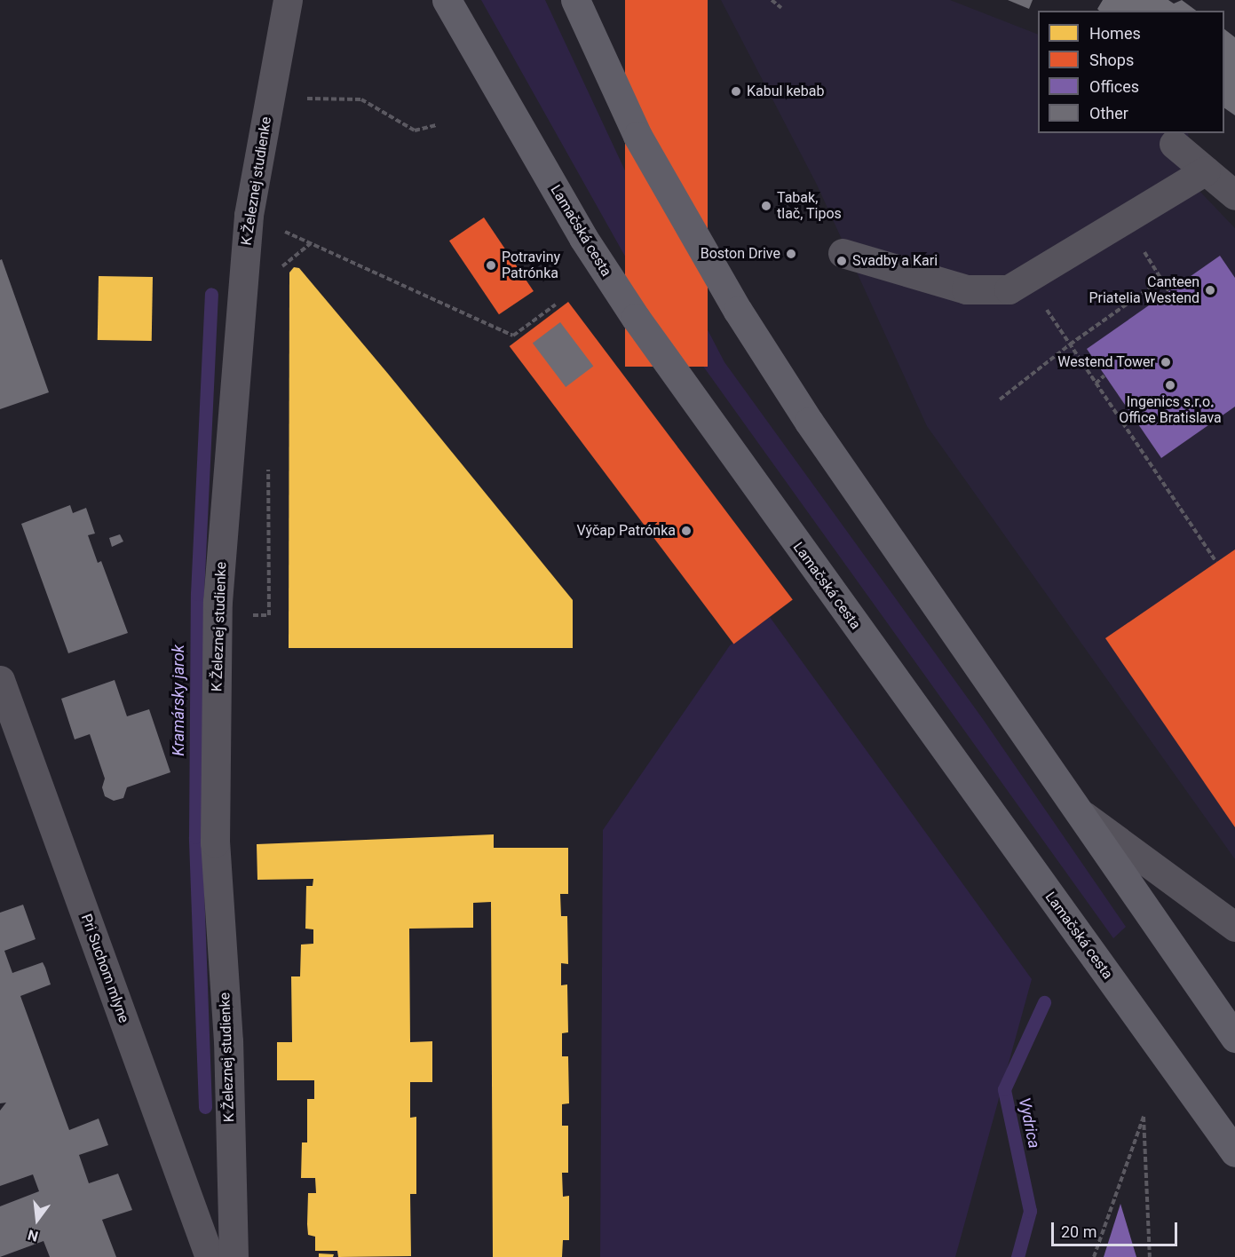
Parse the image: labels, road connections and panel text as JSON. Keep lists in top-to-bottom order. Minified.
{"streets":{"main road":["Lamačská cesta"],"street":["K Železnej studienke","Pri Suchom mlyne"]},"water":["Kramársky jarok","Vydrica"],"places":["Kabul kebab","Tabak, tlač, Tipos","Boston Drive","Svadby a Kari","Potraviny Patrónka","Canteen Priatelia Westend","Westend Tower","Ingenics s.r.o. Office Bratislava","Výčap Patrónka"],"legend":["Homes","Shops","Offices","Other"],"scale_bar":"20 m","north":"bottom"}
